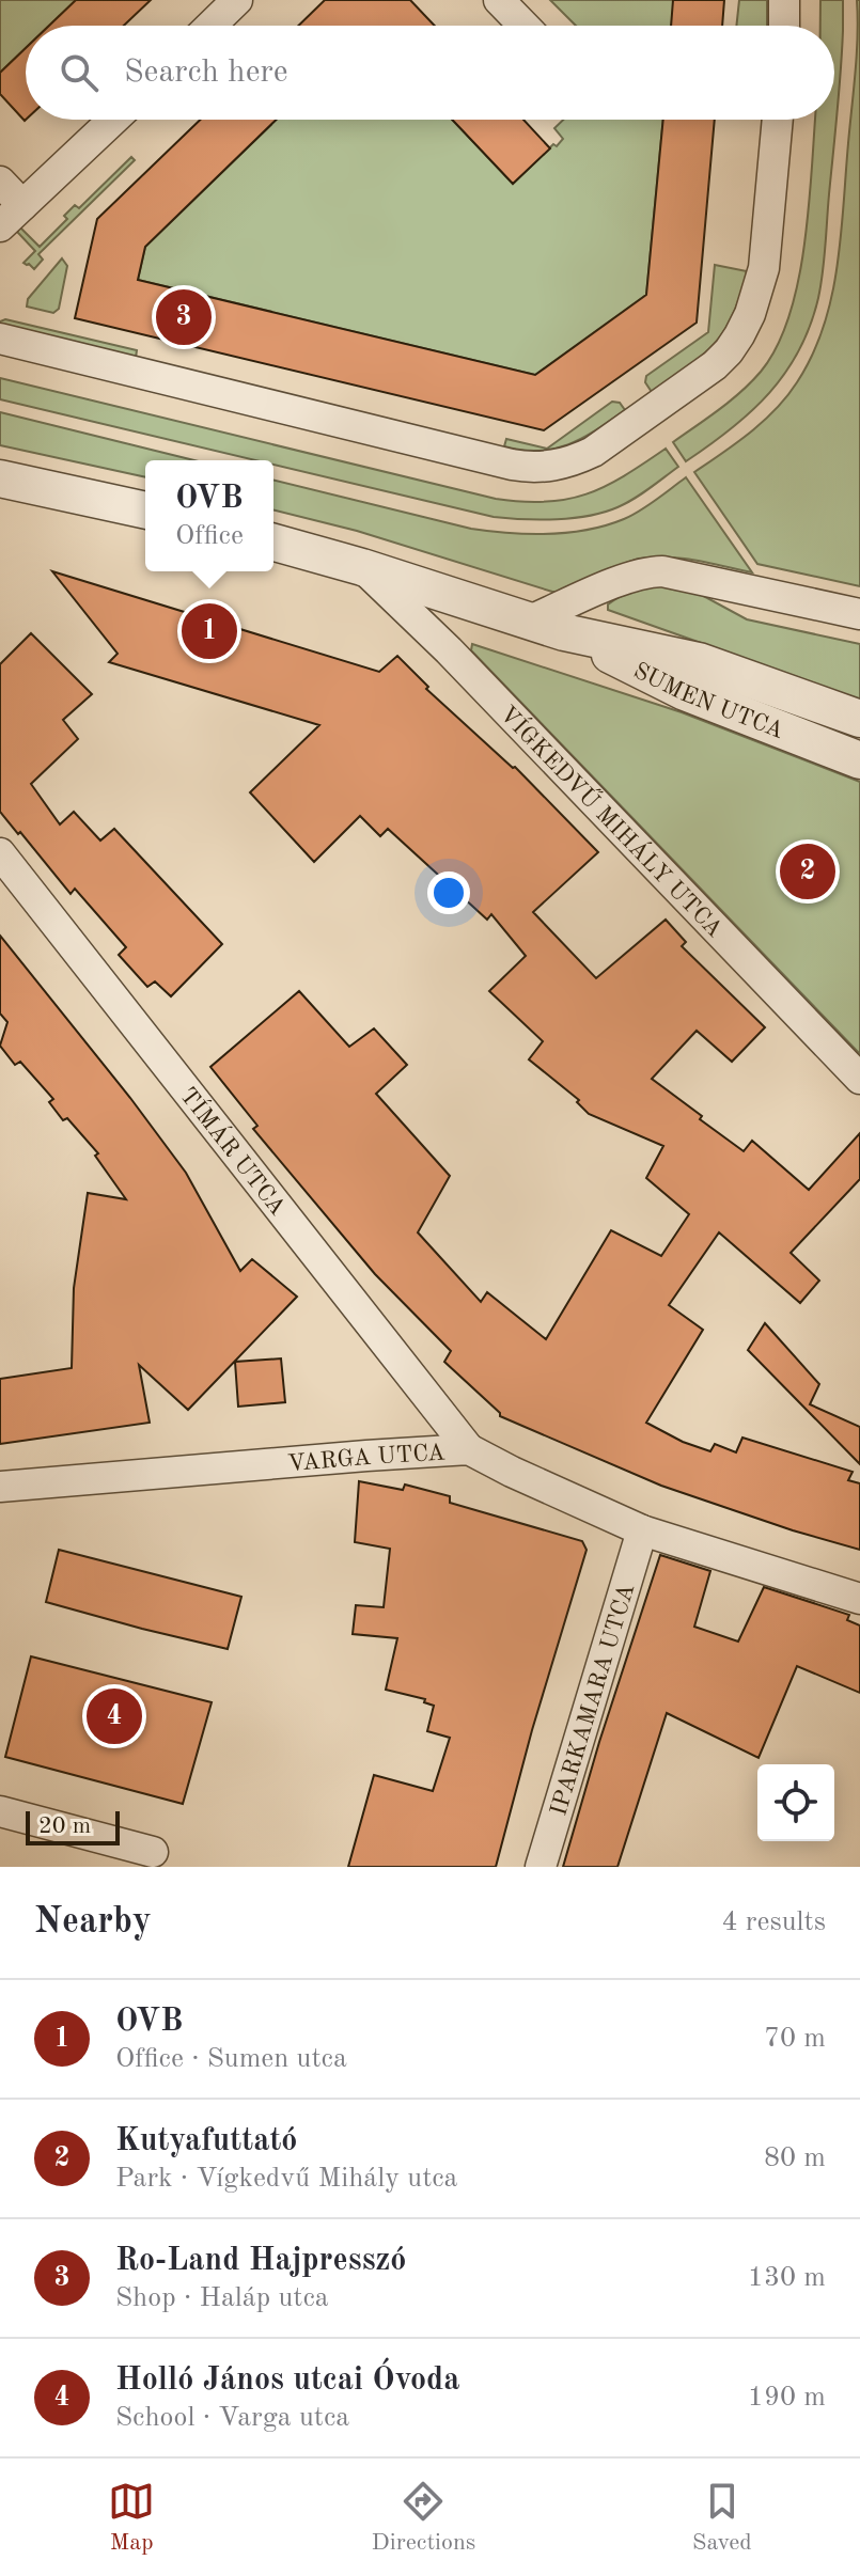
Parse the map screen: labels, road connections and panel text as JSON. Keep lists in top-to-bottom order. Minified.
{"streets":{"street":["SUMEN UTCA","VÍGKEDVŰ MIHÁLY UTCA","TÍMÁR UTCA","VARGA UTCA","IPARKAMARA UTCA"]},"crossings":[["SUMEN UTCA","VÍGKEDVŰ MIHÁLY UTCA"],["TÍMÁR UTCA","VARGA UTCA"],["VARGA UTCA","IPARKAMARA UTCA"]],"scale_bar":"20 m","page":{"search":"Search here","pins":["3","1","2","4"],"popup":["OVB","Office"],"scale":"20 m","heading":["Nearby","4 results"],"list":[{"mark":"1","name":"OVB","note":"Office · Sumen utca","value":"70 m"},{"mark":"2","name":"Kutyafuttató","note":"Park · Vígkedvű Mihály utca","value":"80 m"},{"mark":"3","name":"Ro-Land Hajpresszó","note":"Shop · Haláp utca","value":"130 m"},{"mark":"4","name":"Holló János utcai Óvoda","note":"School · Varga utca","value":"190 m"}],"nav":["Map","Directions","Saved"]}}
